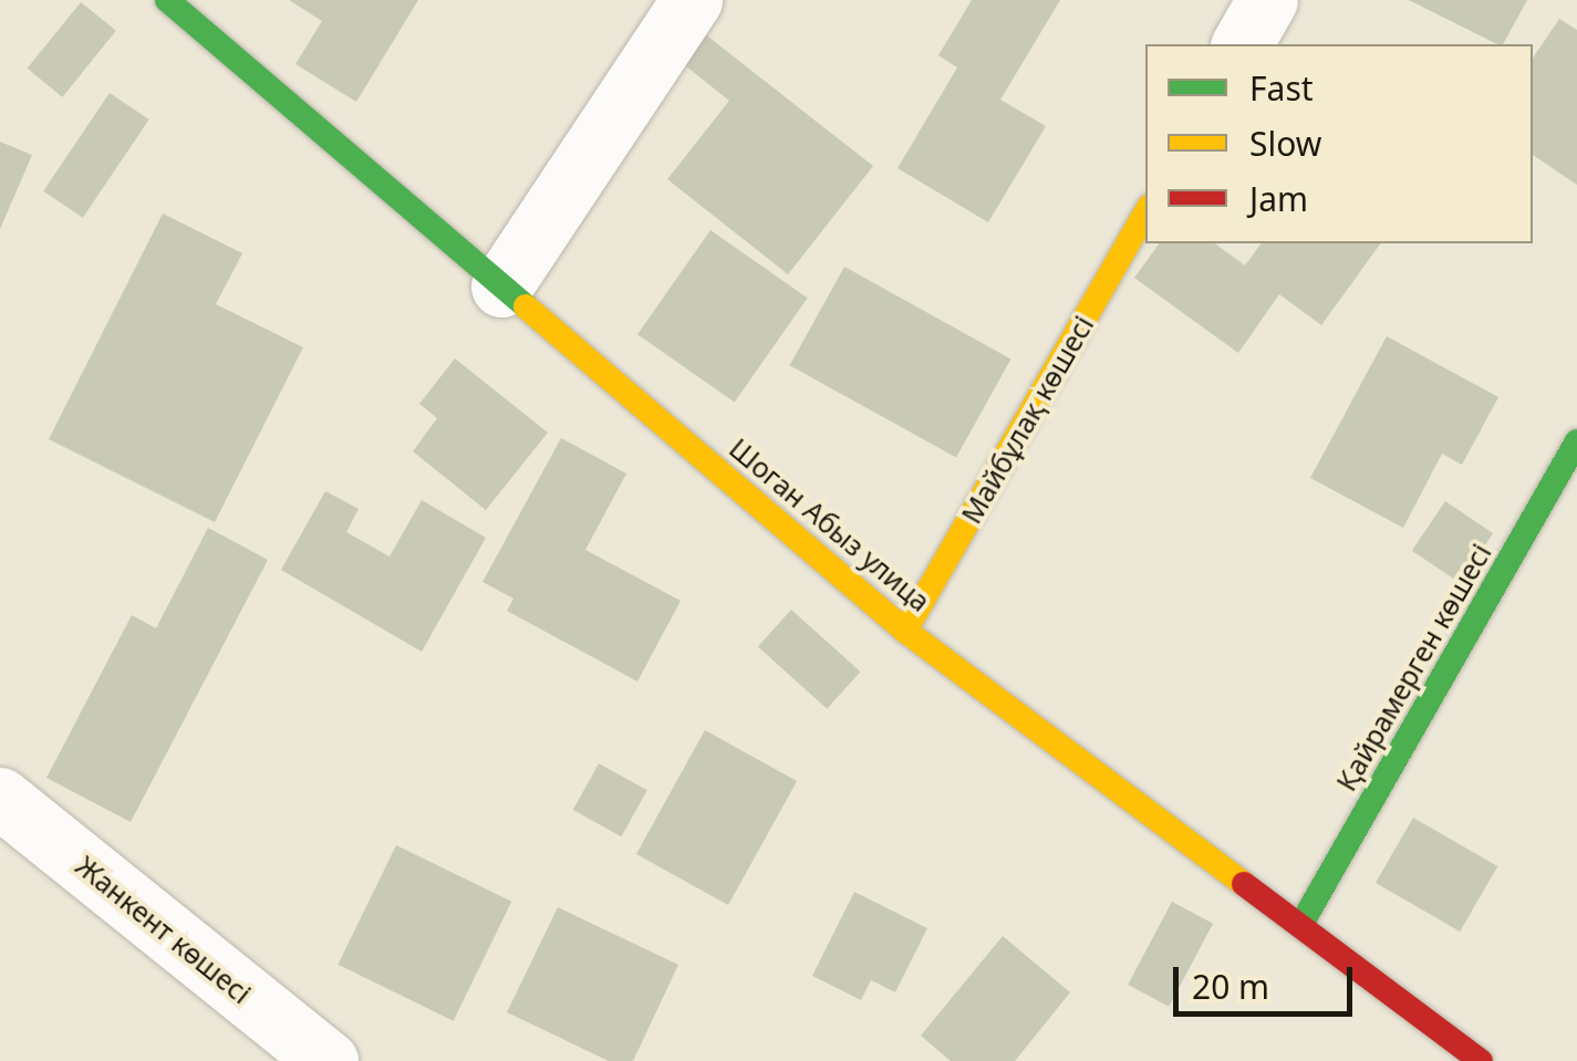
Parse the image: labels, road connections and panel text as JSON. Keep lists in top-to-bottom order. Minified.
{"streets":{"street":["Майбұлақ көшесі","Шоган Абыз улица","Қайрамерген көшесі","Жанкент көшесі"]},"crossings":[["Майбұлақ көшесі","Шоган Абыз улица"],["Шоган Абыз улица","Қайрамерген көшесі"]],"legend":["Fast","Slow","Jam"],"scale_bar":"20 m"}
